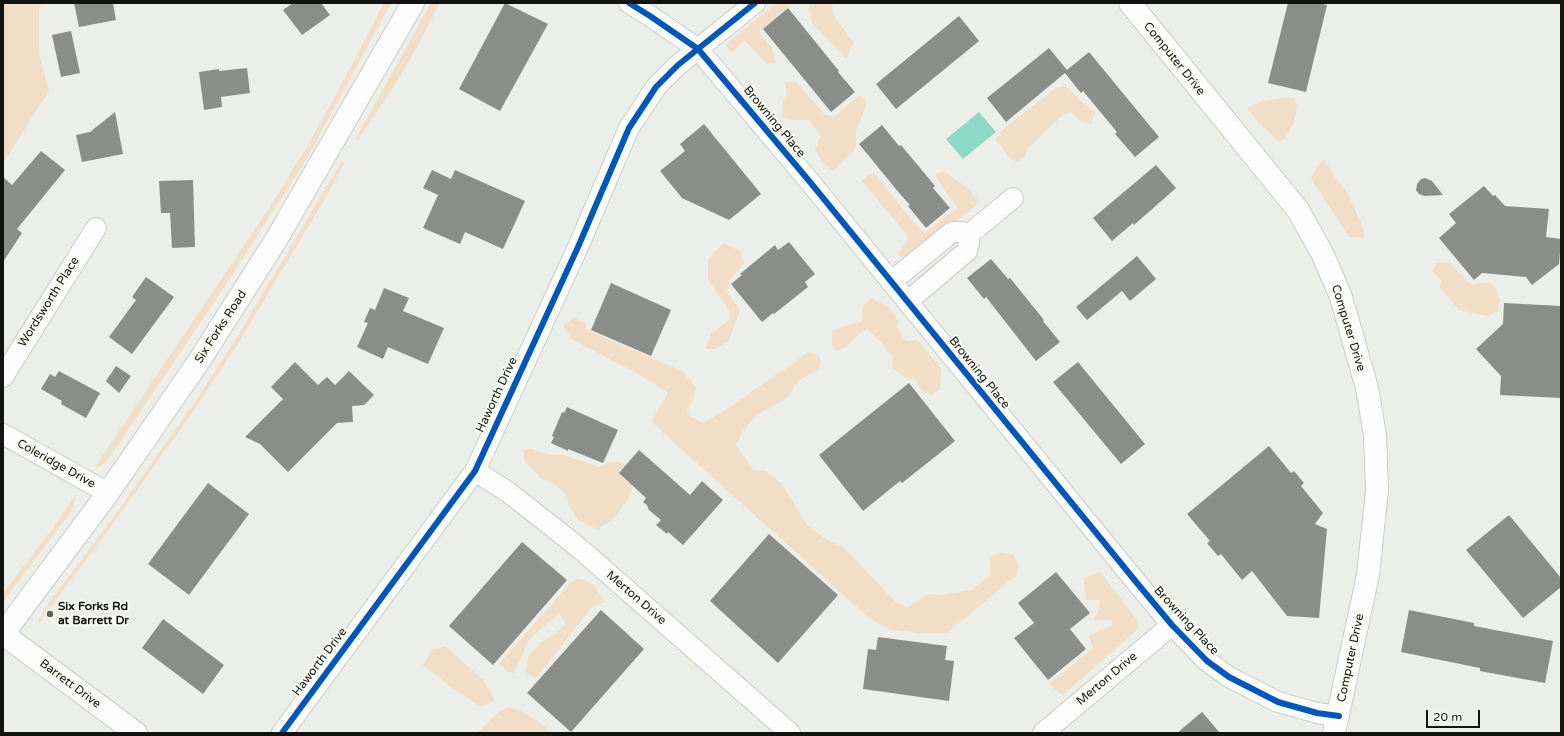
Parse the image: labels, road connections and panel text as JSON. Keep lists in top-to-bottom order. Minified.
{"streets":{"street":["Computer Drive","Browning Place","Wordsworth Place","Six Forks Road","Haworth Drive","Coleridge Drive","Merton Drive","Barrett Drive"]},"crossings":[["Computer Drive","Browning Place"],["Browning Place","Haworth Drive"],["Browning Place","Merton Drive"],["Six Forks Road","Coleridge Drive"],["Six Forks Road","Barrett Drive"],["Haworth Drive","Merton Drive"]],"places":["Six Forks Rd at Barrett Dr"],"scale_bar":"20 m"}
